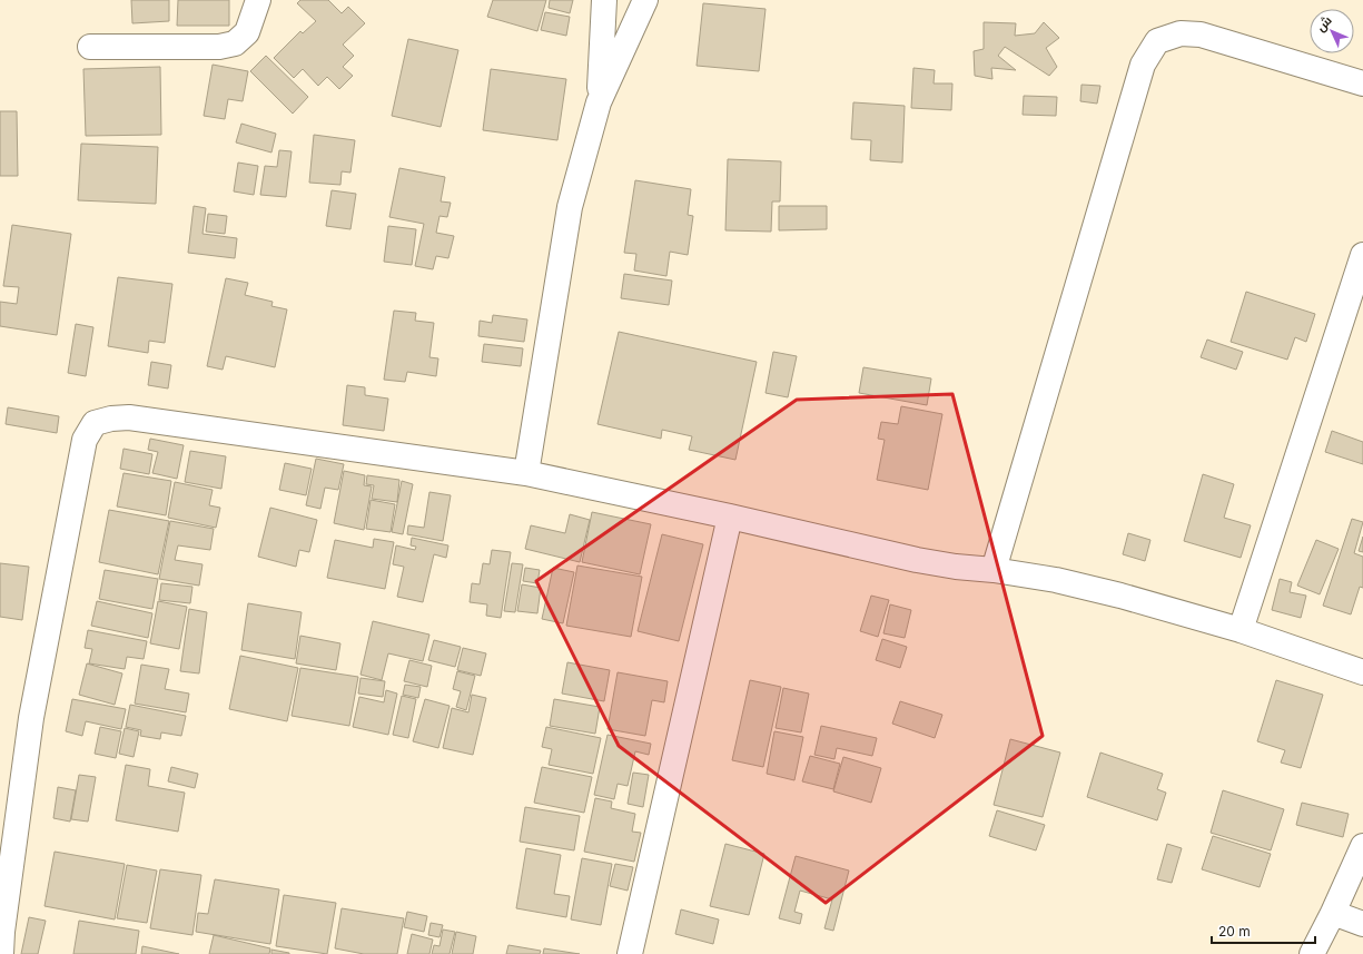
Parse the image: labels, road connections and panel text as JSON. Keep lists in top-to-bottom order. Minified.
{"scale_bar":"20 m","north":"top left"}
